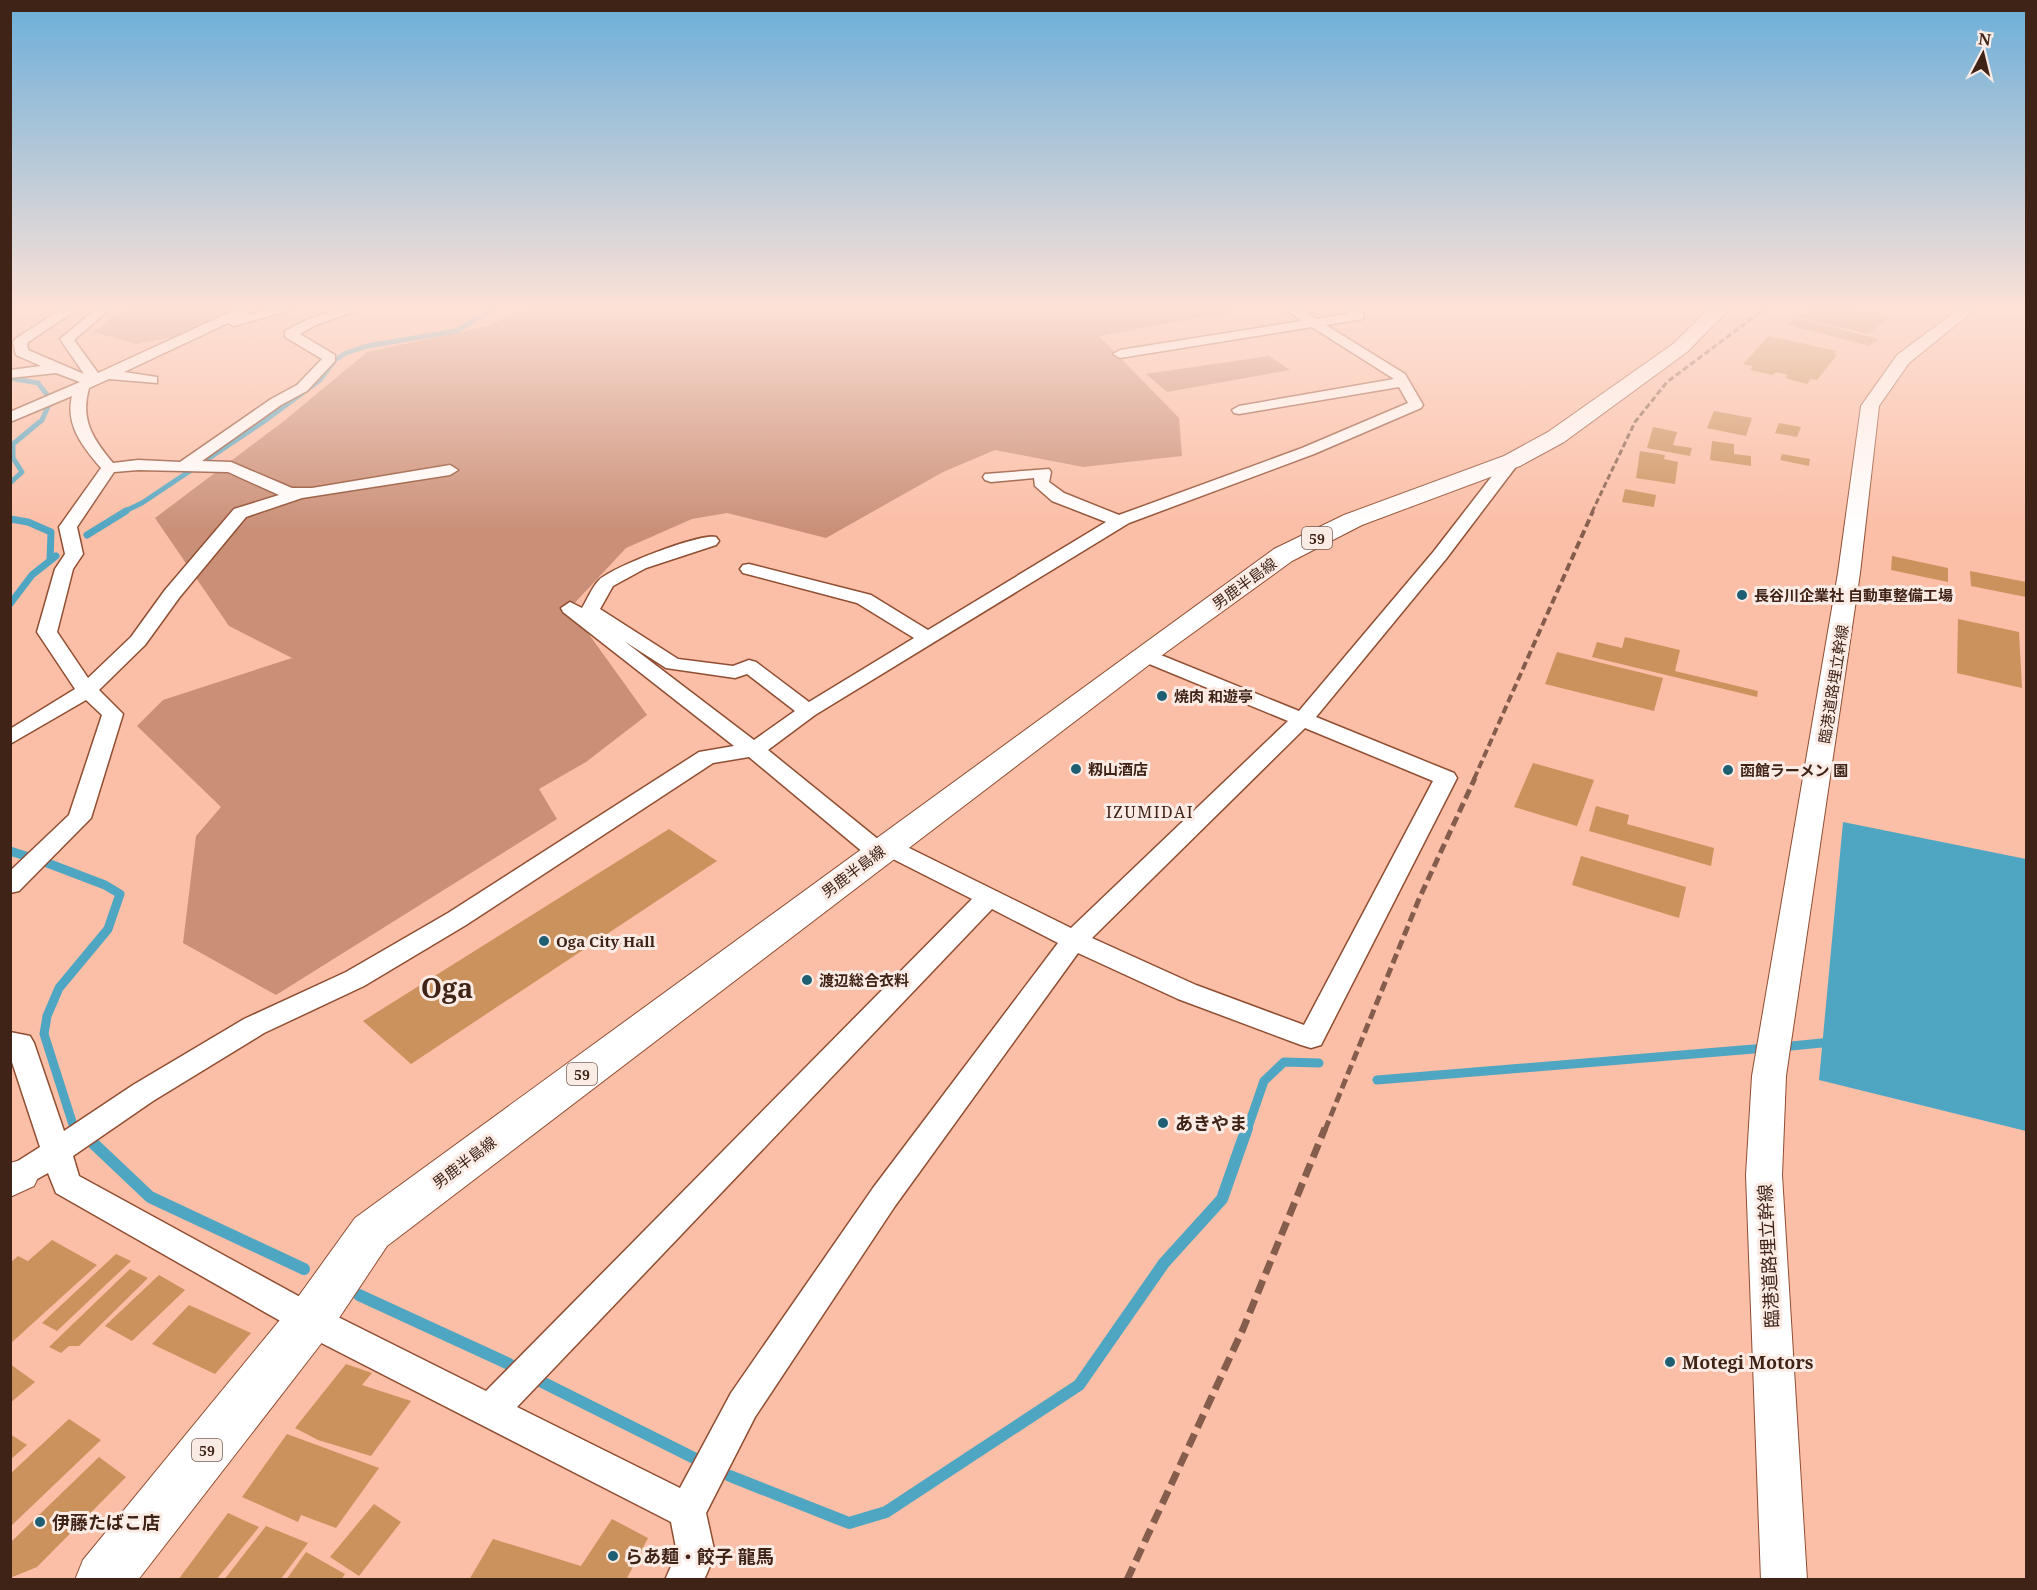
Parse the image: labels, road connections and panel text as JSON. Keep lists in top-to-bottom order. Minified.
{"streets":{"main road":["59","男鹿半島線"],"street":["臨港道路埋立幹線"]},"districts":["IZUMIDAI","Oga"],"places":["長谷川企業社 自動車整備工場","焼肉 和遊亭","籾山酒店","函館ラーメン 園","Oga City Hall","渡辺総合衣料","あきやま","Motegi Motors","伊藤たばこ店","らあ麺・餃子 龍馬"],"north":"top"}
